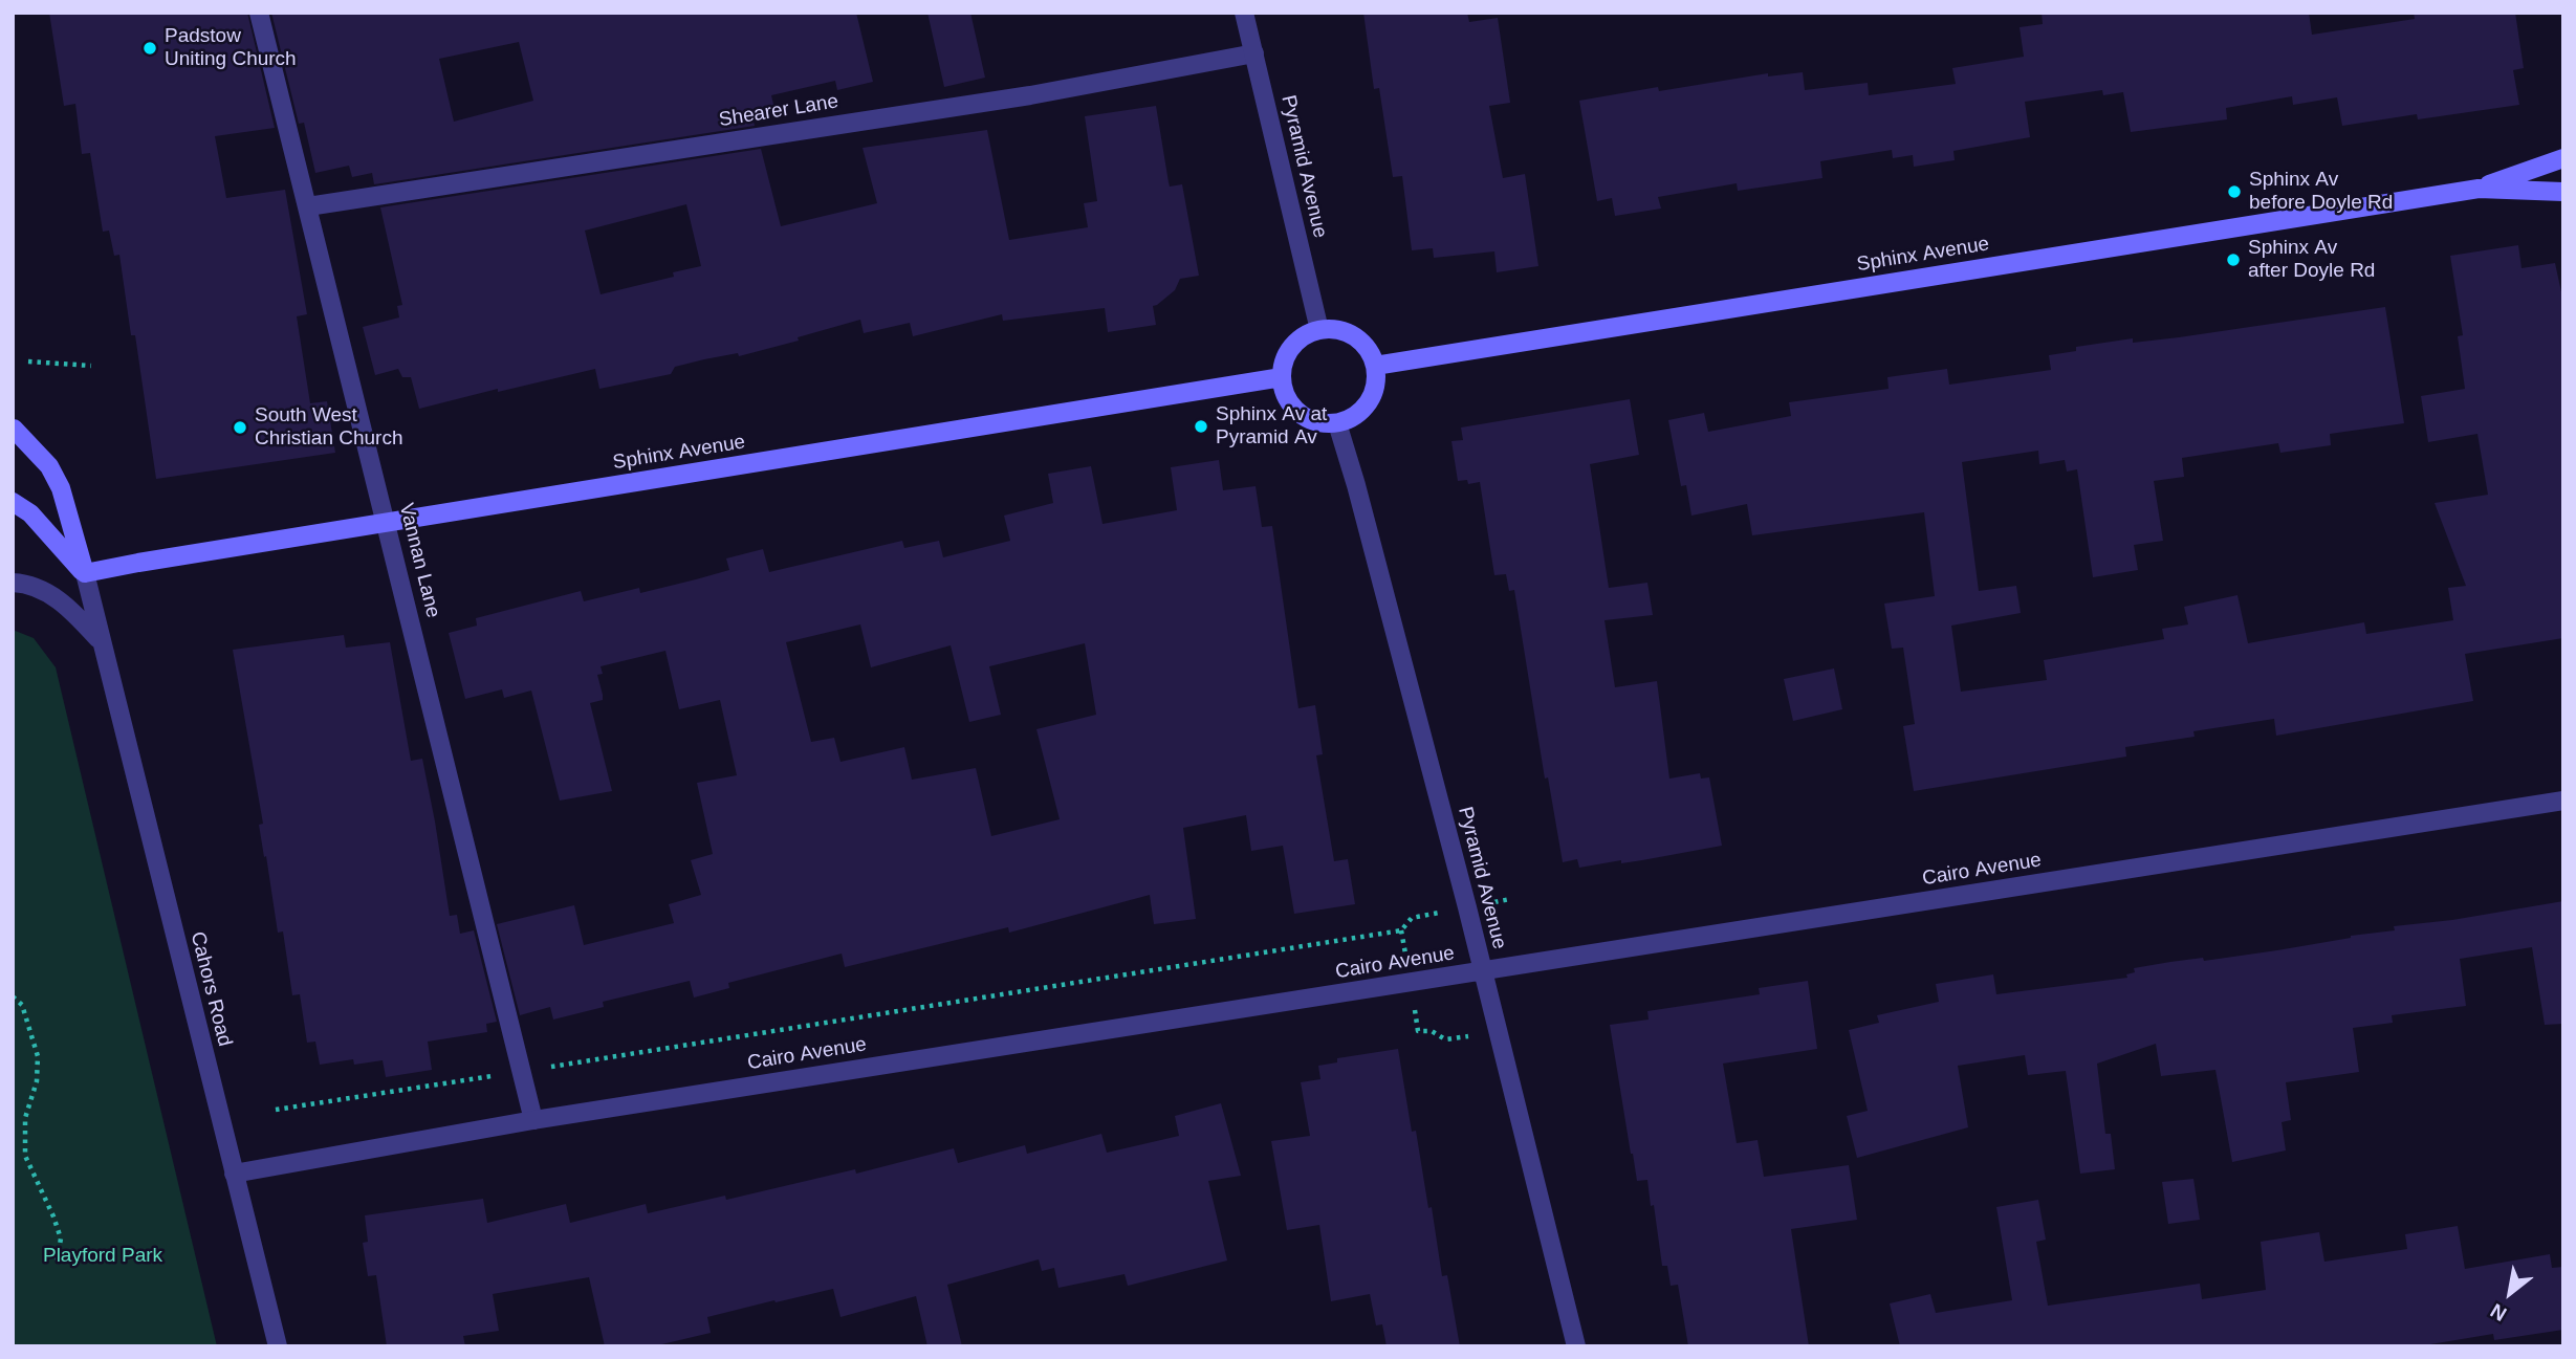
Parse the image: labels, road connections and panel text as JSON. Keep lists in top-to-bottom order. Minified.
{"streets":{"street":["Shearer Lane","Pyramid Avenue","Sphinx Avenue","Vannan Lane","Cairo Avenue","Cahors Road"]},"crossings":[["Shearer Lane","Pyramid Avenue"],["Shearer Lane","Vannan Lane"],["Pyramid Avenue","Sphinx Avenue"],["Pyramid Avenue","Cairo Avenue"],["Sphinx Avenue","Vannan Lane"],["Sphinx Avenue","Cahors Road"],["Vannan Lane","Cairo Avenue"],["Cairo Avenue","Cahors Road"]],"parks":["Playford Park"],"places":["Padstow Uniting Church","Sphinx Av before Doyle Rd","Sphinx Av after Doyle Rd","Sphinx Av at Pyramid Av","South West Christian Church"],"north":"bottom left"}
